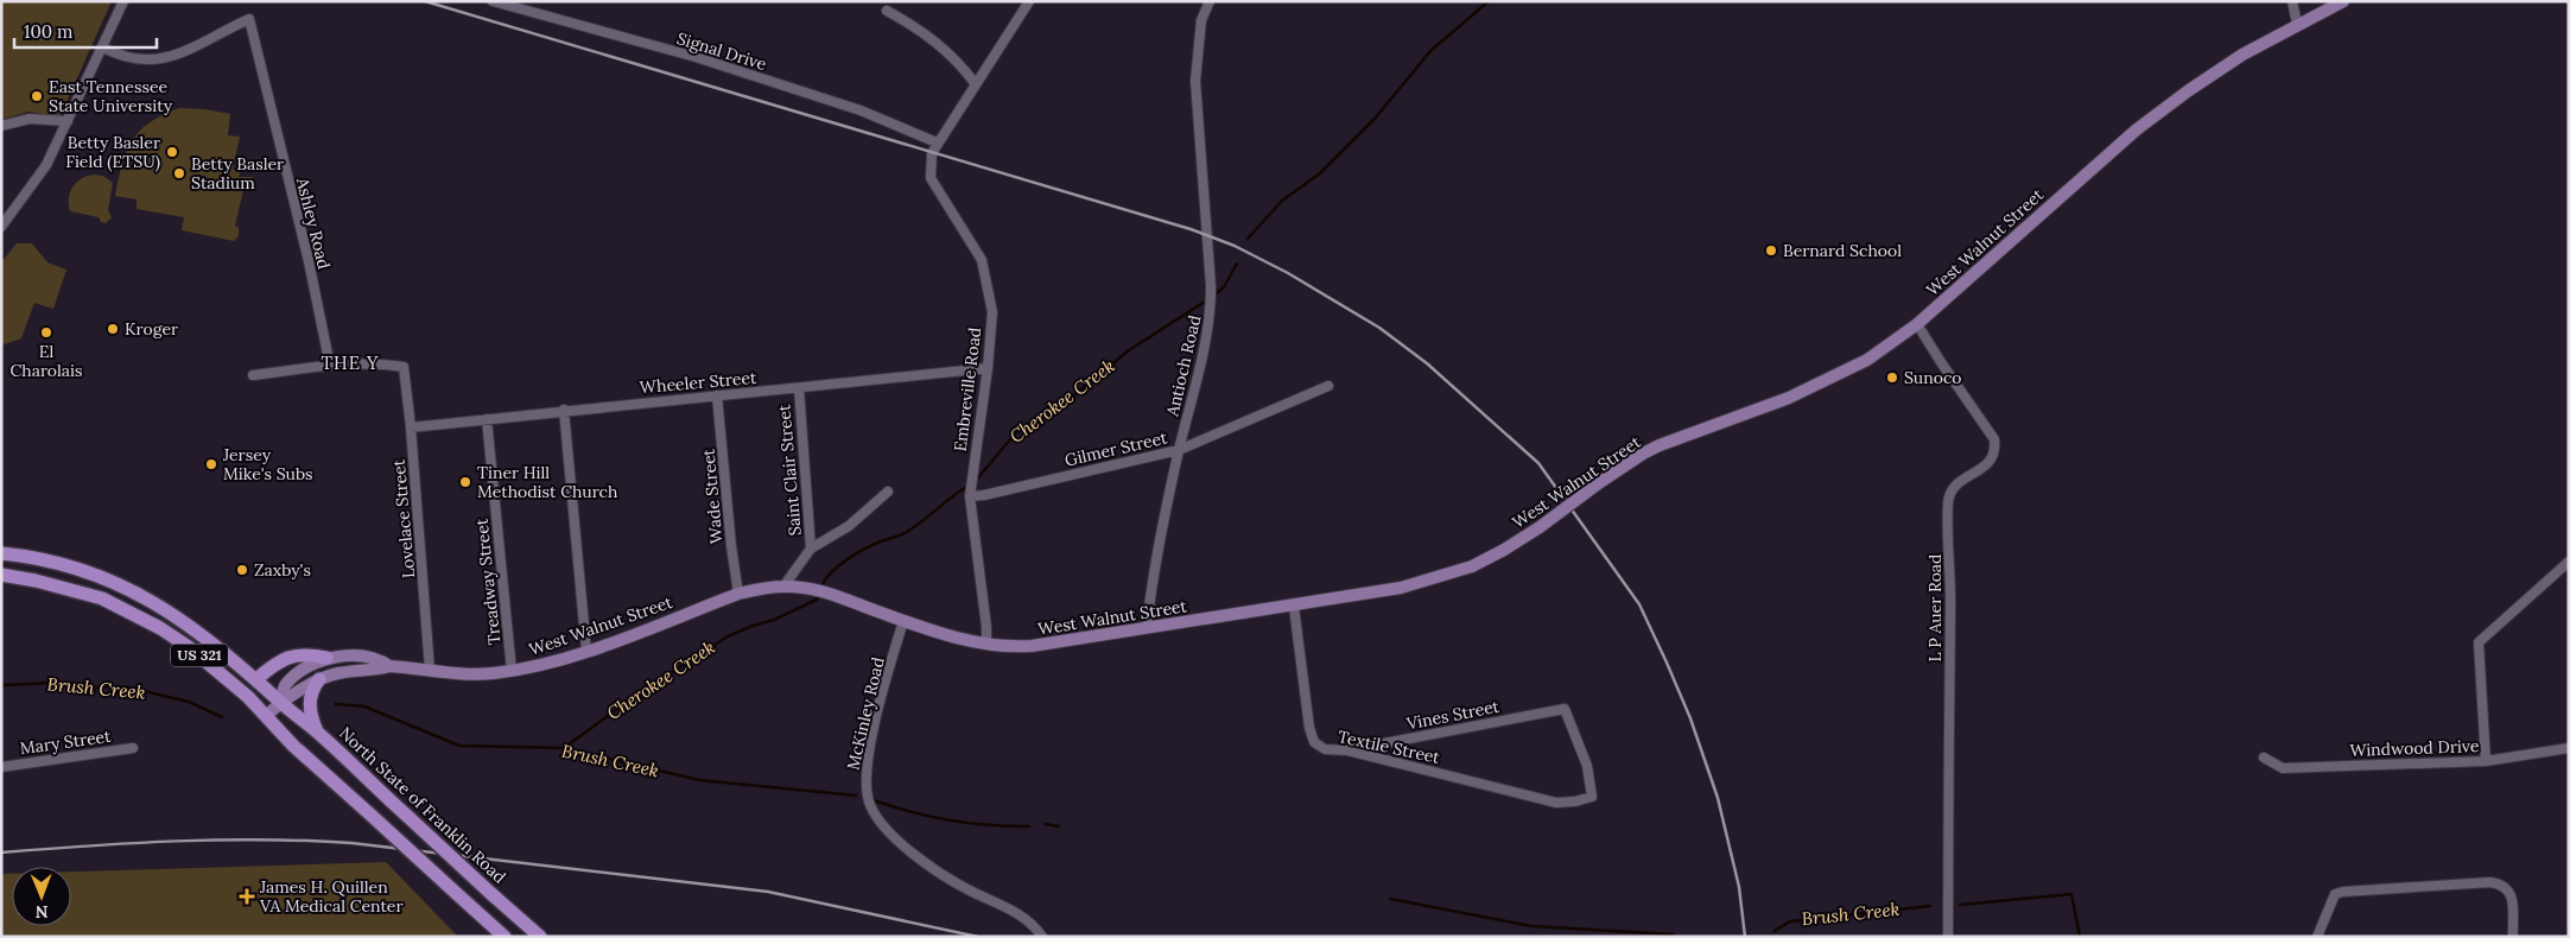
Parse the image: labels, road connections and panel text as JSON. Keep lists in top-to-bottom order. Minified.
{"streets":{"highway":["US 321","North State of Franklin Road"],"main road":["West Walnut Street"],"street":["Signal Drive","Ashley Road","Antioch Road","Wheeler Street","Embreville Road","Gilmer Street","Saint Clair Street","Wade Street","Lovelace Street","Treadway Street","L P Auer Road","McKinley Road","Vines Street","Mary Street","Textile Street","Windwood Drive"]},"crossings":[["Signal Drive","Embreville Road"],["Ashley Road","Lovelace Street"],["West Walnut Street","Antioch Road"],["West Walnut Street","Embreville Road"],["West Walnut Street","Wade Street"],["West Walnut Street","Lovelace Street"],["West Walnut Street","Treadway Street"],["West Walnut Street","L P Auer Road"],["West Walnut Street","US 321"],["West Walnut Street","McKinley Road"],["West Walnut Street","Textile Street"],["West Walnut Street","North State of Franklin Road"],["Antioch Road","Gilmer Street"],["Wheeler Street","Embreville Road"],["Wheeler Street","Saint Clair Street"],["Wheeler Street","Wade Street"],["Wheeler Street","Lovelace Street"],["Wheeler Street","Treadway Street"],["Embreville Road","Gilmer Street"],["US 321","North State of Franklin Road"],["Vines Street","Textile Street"]],"districts":["THE Y"],"water":["Cherokee Creek","Brush Creek"],"places":{"other":["East Tennessee State University","Betty Basler Field (ETSU)","Betty Basler Stadium","Bernard School","Kroger","El Charolais","Sunoco","Jersey Mike's Subs","Tiner Hill Methodist Church","Zaxby's"],"health":["James H. Quillen VA Medical Center"]},"scale_bar":"100 m","north":"bottom"}
